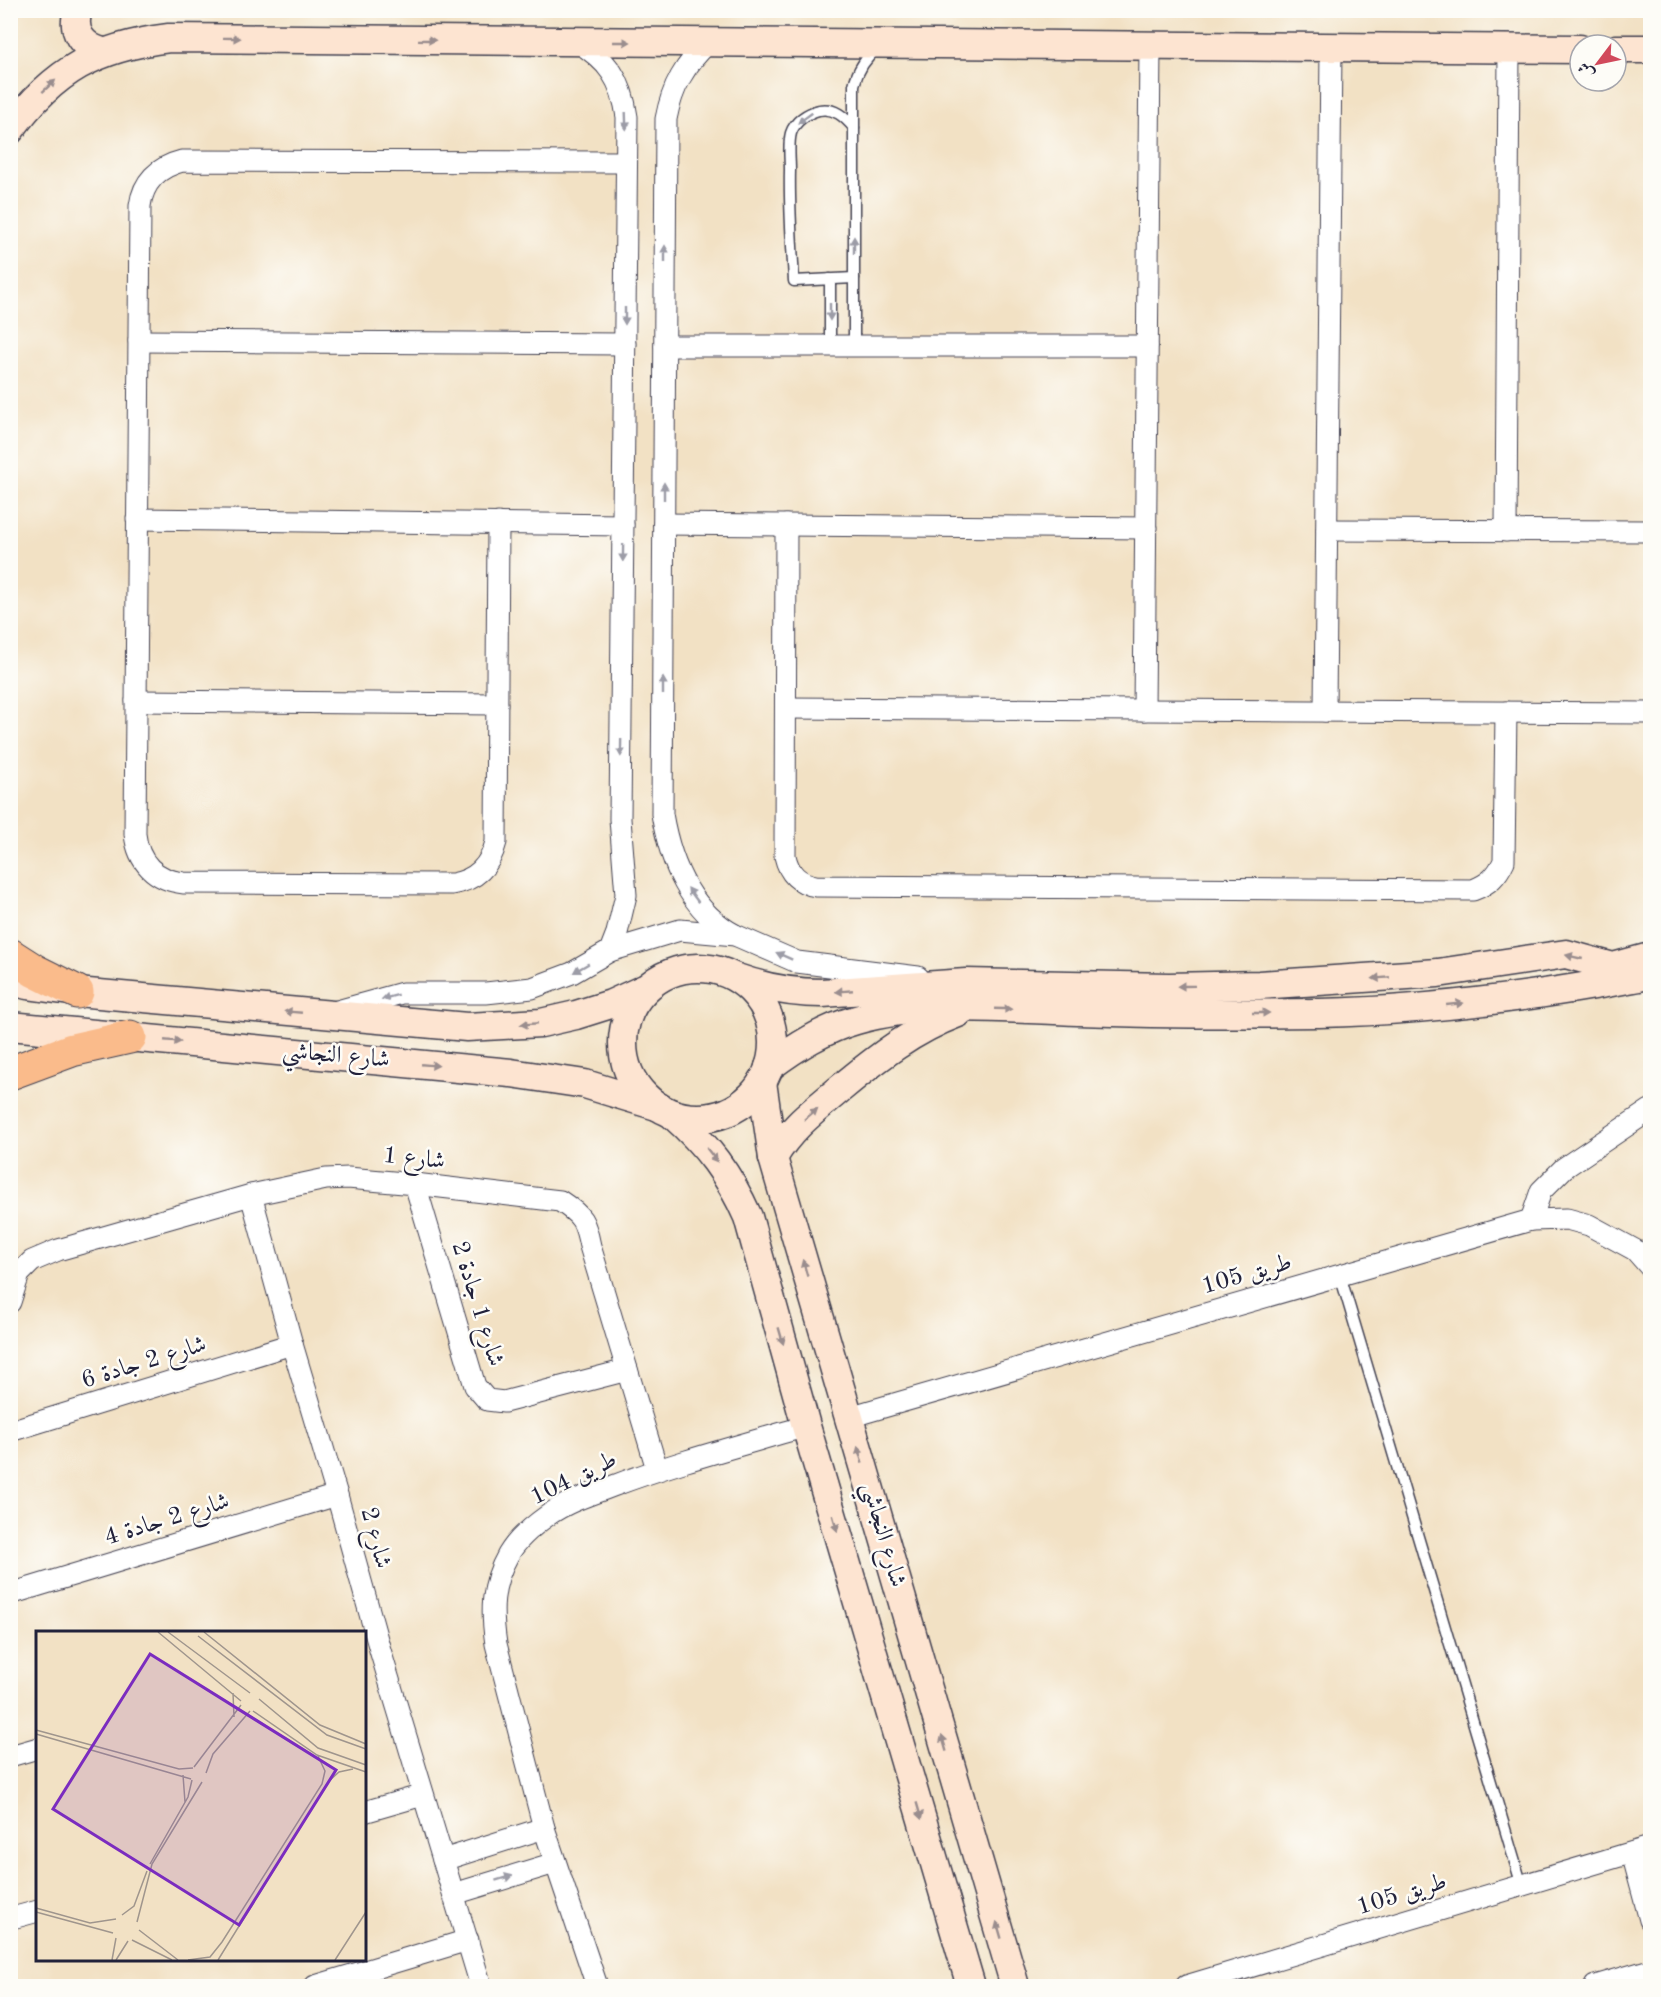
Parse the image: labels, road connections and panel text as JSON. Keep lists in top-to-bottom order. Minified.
{"streets":{"main road":["شارع النجاشي"],"street":["شارع 1","طريق 105","شارع 1 جادة 2","شارع 2 جادة 6","طريق 104","شارع 2 جادة 4","شارع 2"]},"crossings":[["شارع النجاشي","طريق 105"],["شارع النجاشي","طريق 104"],["شارع 1","شارع 1 جادة 2"],["شارع 1","طريق 104"],["شارع 1","شارع 2"],["شارع 2 جادة 6","شارع 2"],["شارع 2 جادة 4","شارع 2"]],"north":"bottom left"}
